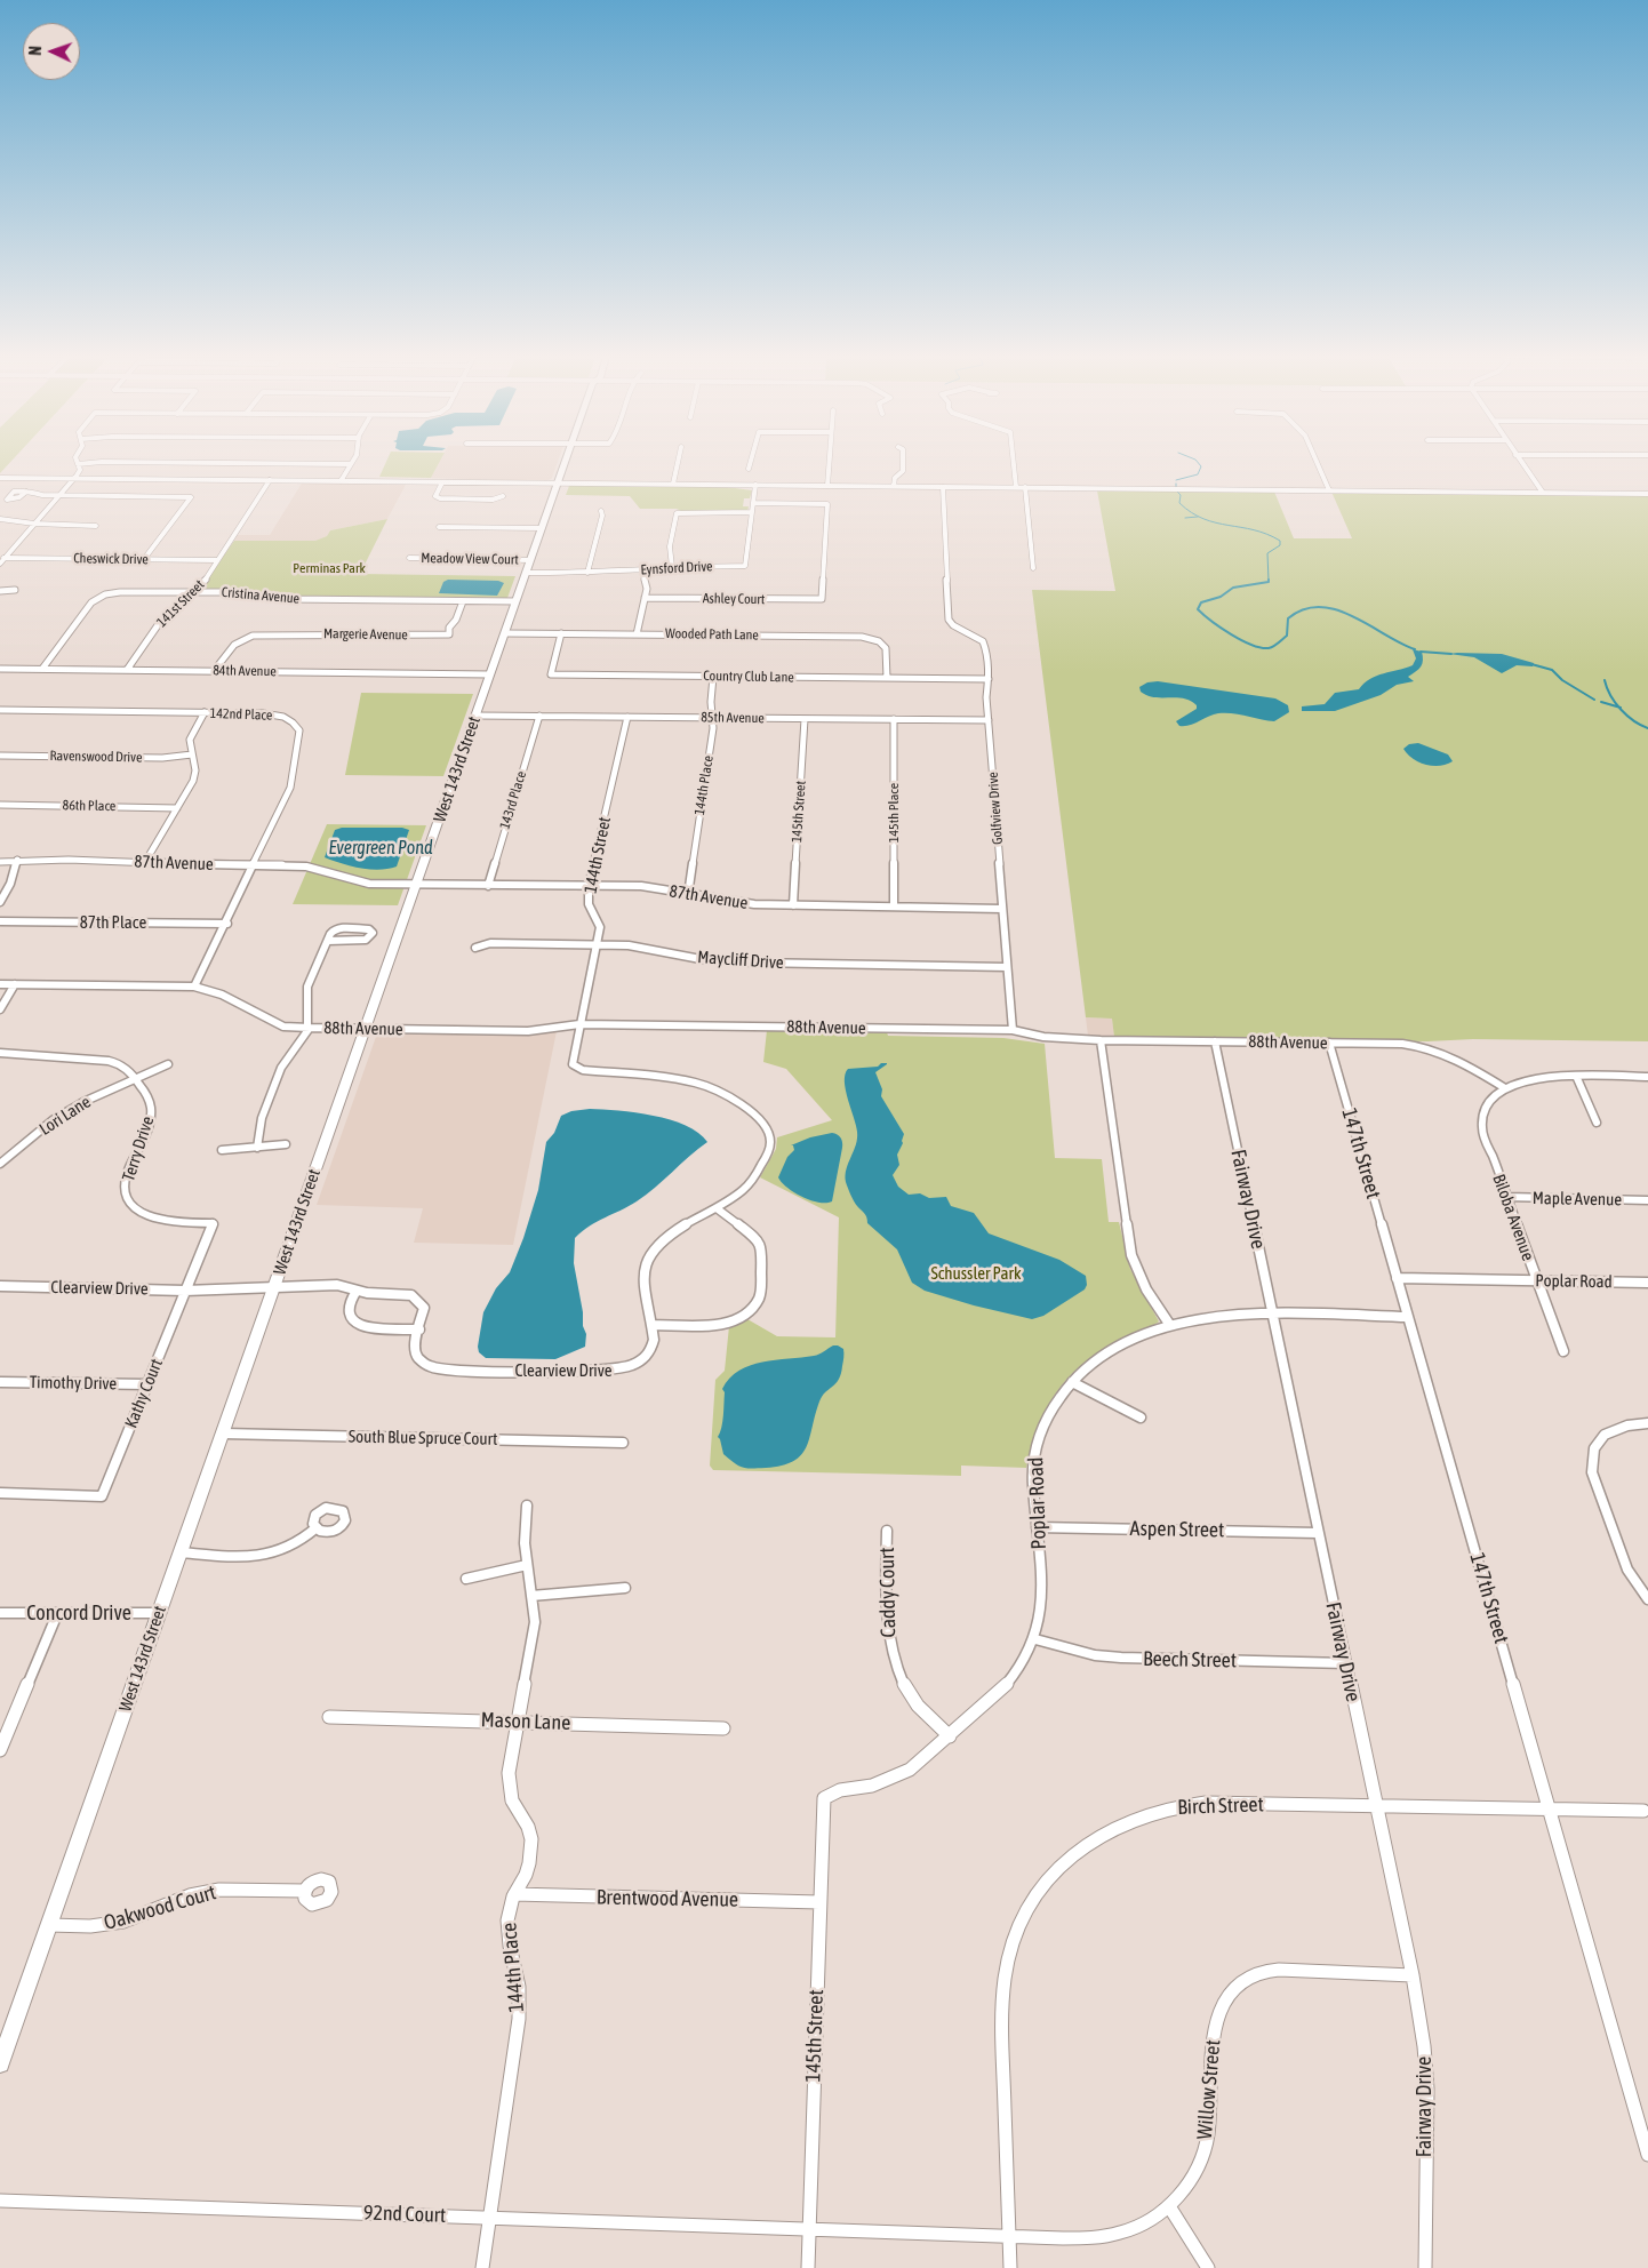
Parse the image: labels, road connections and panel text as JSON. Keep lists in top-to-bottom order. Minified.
{"streets":{"main road":["West 143rd Street"],"street":["Cheswick Drive","Meadow View Court","Eynsford Drive","Cristina Avenue","Ashley Court","141st Street","Margerie Avenue","Wooded Path Lane","84th Avenue","Country Club Lane","142nd Place","85th Avenue","Ravenswood Drive","144th Place","143rd Place","86th Place","Golfview Drive","145th Street","145th Place","144th Street","87th Avenue","87th Place","Maycliff Drive","88th Avenue","Lori Lane","Terry Drive","147th Street","Fairway Drive","Maple Avenue","Biloba Avenue","Poplar Road","Clearview Drive","Timothy Drive","Kathy Court","South Blue Spruce Court","Aspen Street","Caddy Court","Concord Drive","Beech Street","Mason Lane","Birch Street","Brentwood Avenue","Oakwood Court","Willow Street","92nd Court"]},"crossings":[["Cheswick Drive","141st Street"],["Meadow View Court","West 143rd Street"],["Eynsford Drive","Ashley Court"],["Eynsford Drive","West 143rd Street"],["Cristina Avenue","141st Street"],["Cristina Avenue","Margerie Avenue"],["Cristina Avenue","84th Avenue"],["Cristina Avenue","West 143rd Street"],["141st Street","84th Avenue"],["Margerie Avenue","84th Avenue"],["Wooded Path Lane","Country Club Lane"],["Wooded Path Lane","West 143rd Street"],["84th Avenue","West 143rd Street"],["Country Club Lane","144th Place"],["Country Club Lane","Golfview Drive"],["142nd Place","87th Avenue"],["142nd Place","87th Place"],["142nd Place","88th Avenue"],["85th Avenue","West 143rd Street"],["85th Avenue","144th Place"],["85th Avenue","143rd Place"],["85th Avenue","Golfview Drive"],["85th Avenue","145th Street"],["85th Avenue","145th Place"],["85th Avenue","144th Street"],["West 143rd Street","87th Avenue"],["West 143rd Street","88th Avenue"],["West 143rd Street","Clearview Drive"],["West 143rd Street","South Blue Spruce Court"],["West 143rd Street","Concord Drive"],["West 143rd Street","Oakwood Court"],["144th Place","87th Avenue"],["144th Place","Mason Lane"],["144th Place","Brentwood Avenue"],["144th Place","92nd Court"],["143rd Place","87th Avenue"],["Golfview Drive","87th Avenue"],["Golfview Drive","Maycliff Drive"],["Golfview Drive","88th Avenue"],["145th Street","87th Avenue"],["145th Street","Poplar Road"],["145th Street","Brentwood Avenue"],["145th Street","Willow Street"],["145th Street","92nd Court"],["145th Place","87th Avenue"],["144th Street","87th Avenue"],["144th Street","Maycliff Drive"],["144th Street","88th Avenue"],["144th Street","Clearview Drive"],["88th Avenue","147th Street"],["88th Avenue","Fairway Drive"],["88th Avenue","Biloba Avenue"],["88th Avenue","Clearview Drive"],["Lori Lane","Terry Drive"],["Terry Drive","Clearview Drive"],["Terry Drive","Kathy Court"],["147th Street","Poplar Road"],["147th Street","Birch Street"],["Fairway Drive","Poplar Road"],["Fairway Drive","Aspen Street"],["Fairway Drive","Beech Street"],["Fairway Drive","Birch Street"],["Fairway Drive","Willow Street"],["Maple Avenue","Biloba Avenue"],["Biloba Avenue","Poplar Road"],["Poplar Road","Aspen Street"],["Poplar Road","Caddy Court"],["Poplar Road","Beech Street"],["Clearview Drive","Kathy Court"],["Timothy Drive","Kathy Court"],["Birch Street","Willow Street"],["Willow Street","92nd Court"]],"water":["Evergreen Pond"],"parks":["Perminas Park","Schussler Park"],"north":"left"}
